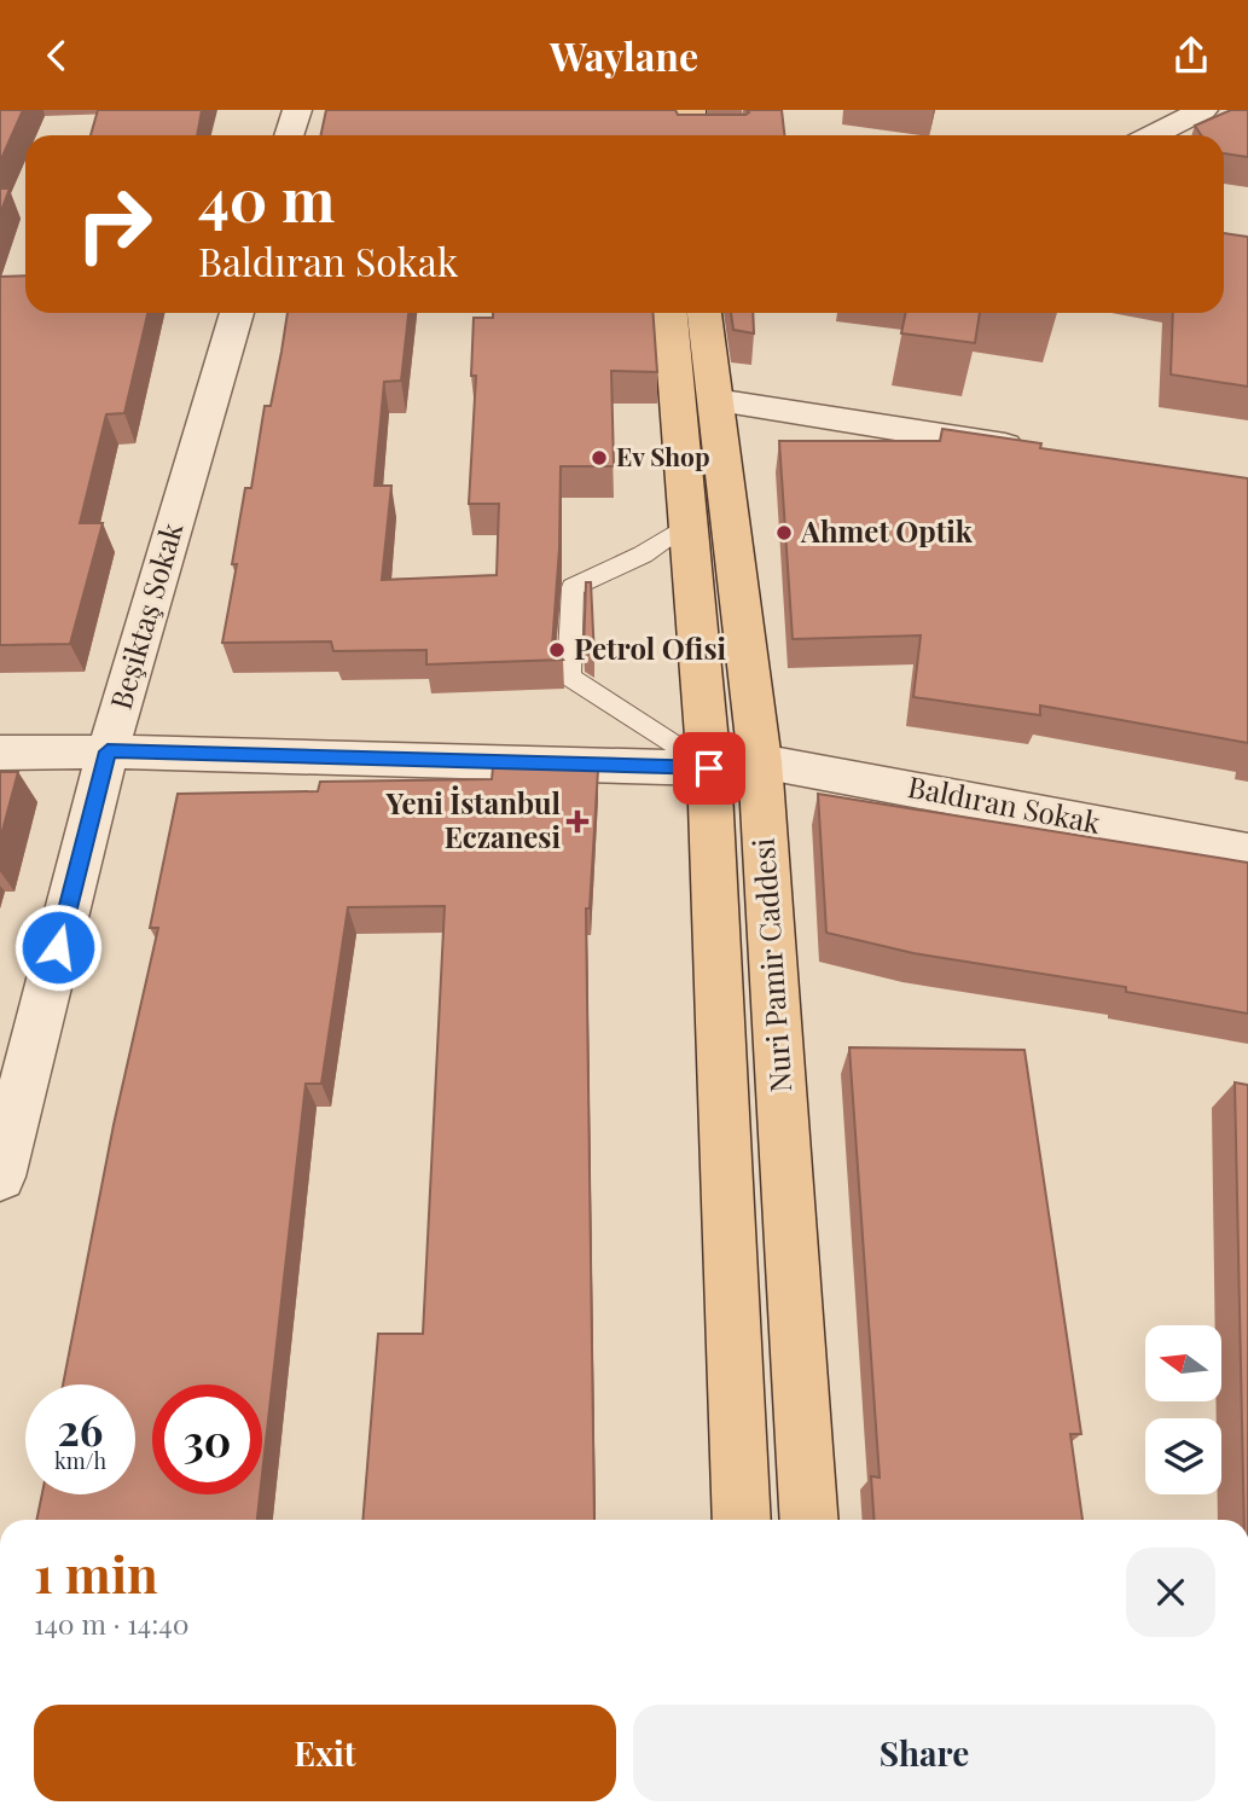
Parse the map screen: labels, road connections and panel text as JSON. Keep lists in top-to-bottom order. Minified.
{"streets":{"main road":["Nuri Pamir Caddesi"],"street":["Beşiktaş Sokak","Baldıran Sokak"]},"crossings":[["Baldıran Sokak","Nuri Pamir Caddesi"]],"places":{"other":["Ev Shop","Ahmet Optik","Petrol Ofisi"],"health":["Yeni İstanbul Eczanesi"]},"north":"left","page":{"header":"Waylane","turn":["40 m","Baldıran Sokak"],"speed":"26 km/h","limit":"30","heading":["1 min","140 m · 14:40"],"buttons":["Exit","Share"]}}
